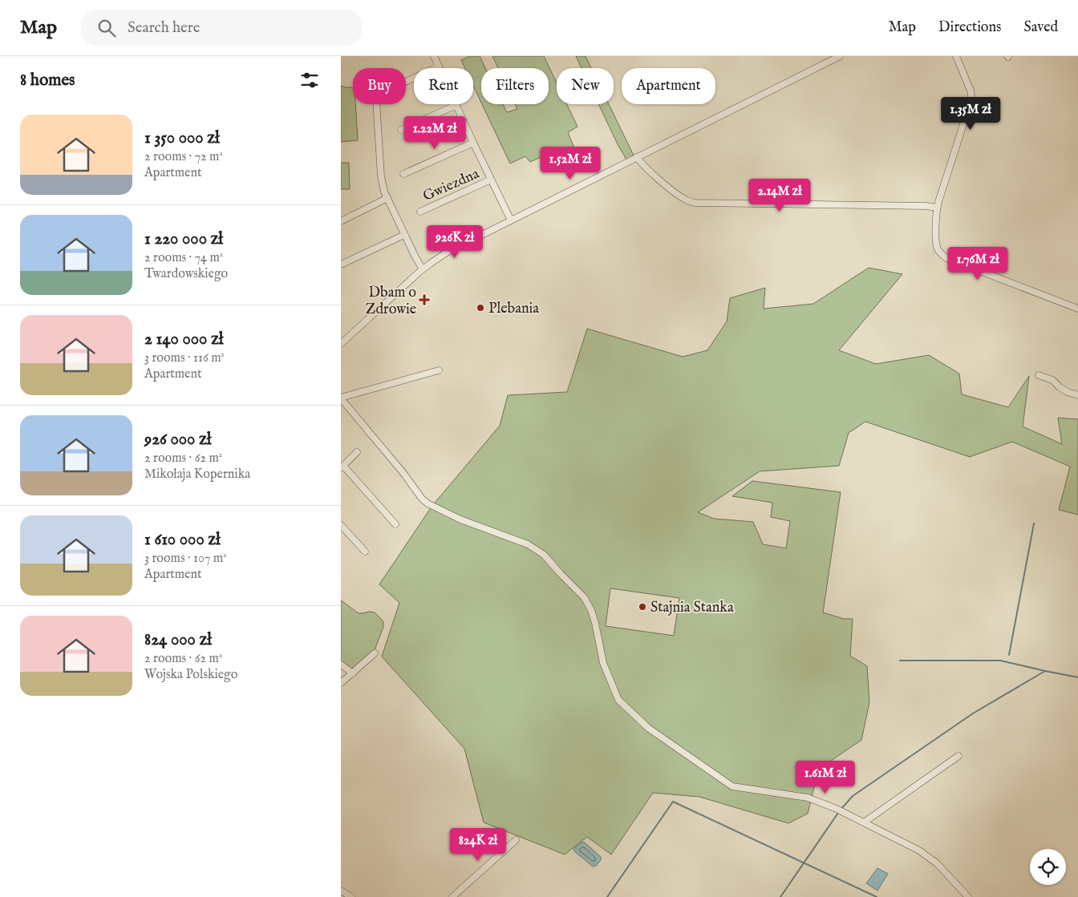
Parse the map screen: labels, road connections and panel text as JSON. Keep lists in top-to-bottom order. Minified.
{"streets":{"street":["Gwiezdna"]},"places":{"health":["Dbam o Zdrowie"],"other":["Plebania","Stajnia Stanka"]},"page":{"header":"Map","search":"Search here","nav":["Map","Directions","Saved"],"heading":"8 homes","chip":["Buy","Rent","Filters","New","Apartment"],"price":["1.35M zł","1.22M zł","1.52M zł","2.14M zł","926K zł","1.76M zł","1.61M zł","824K zł"],"list":[{"name":"1 350 000 zł","note":"2 rooms · 72 m² · Apartment"},{"name":"1 220 000 zł","note":"2 rooms · 74 m² · Twardowskiego"},{"name":"2 140 000 zł","note":"3 rooms · 116 m² · Apartment"},{"name":"926 000 zł","note":"2 rooms · 62 m² · Mikołaja Kopernika"},{"name":"1 610 000 zł","note":"3 rooms · 107 m² · Apartment"},{"name":"824 000 zł","note":"2 rooms · 62 m² · Wojska Polskiego"}]}}
